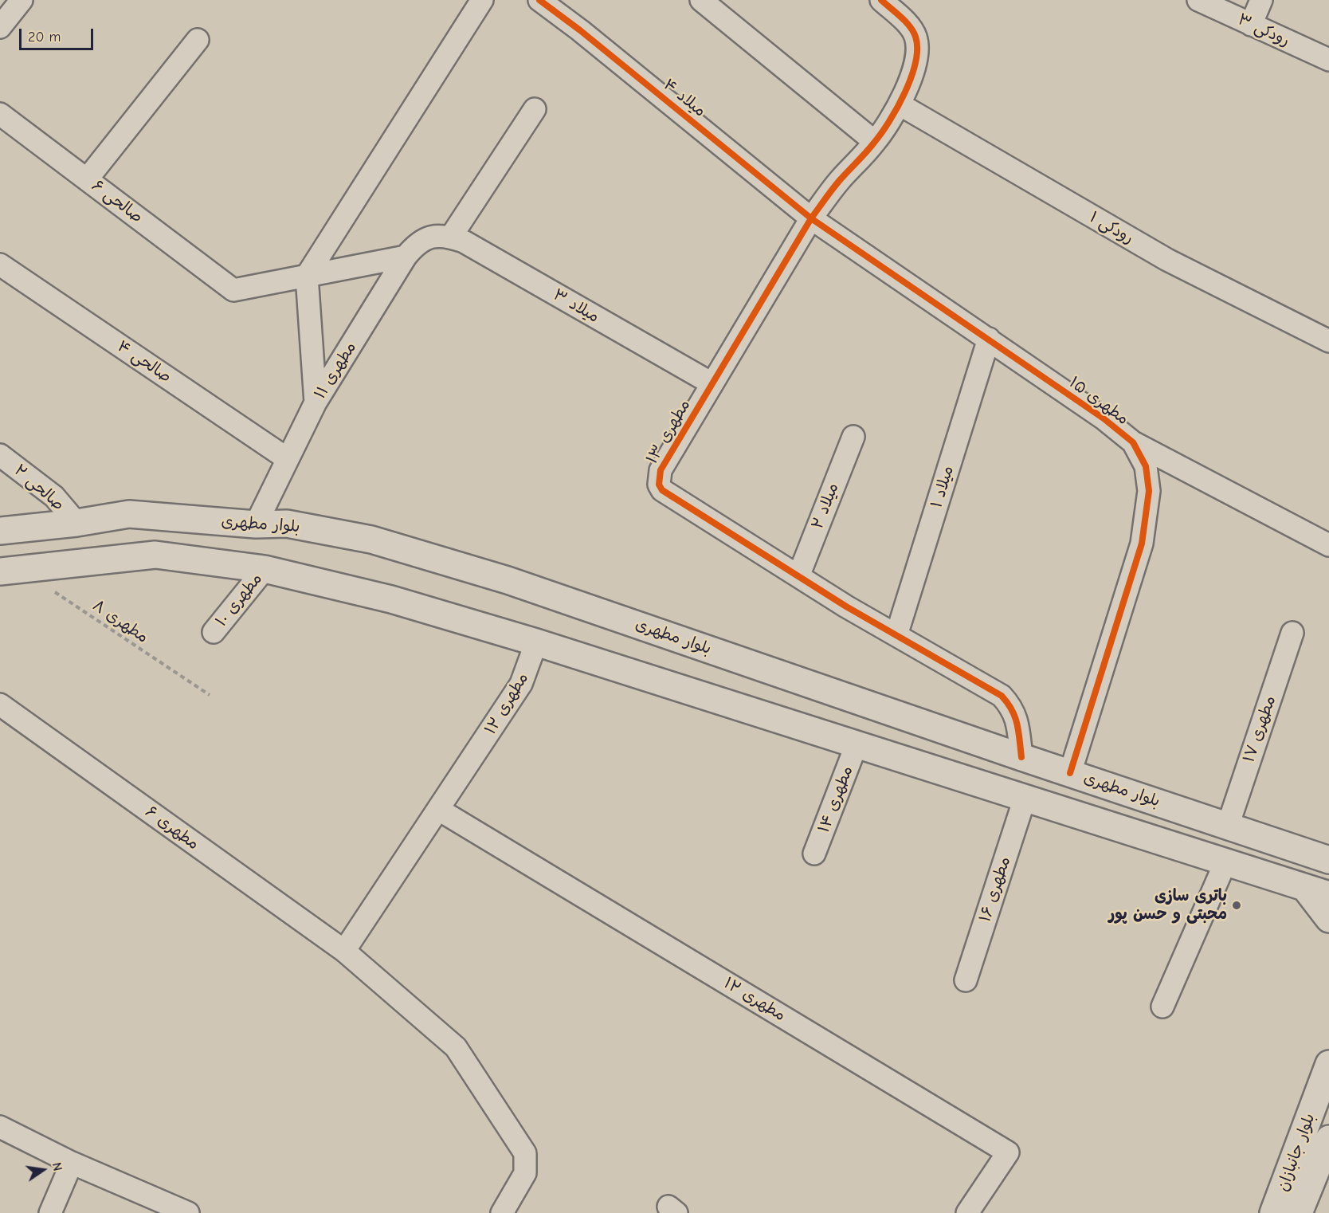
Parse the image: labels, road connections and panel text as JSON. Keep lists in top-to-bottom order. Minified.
{"streets":{"main road":["بلوار مطهری","بلوار جانبازان"],"street":["رودکی ۳","میلاد ۴","صالحی ۶","رودکی ۱","میلاد ۳","صالحی ۴","مطهری ۱۱","مطهری ۱۵","مطهری ۱۳","میلاد ۱","صالحی ۲","میلاد ۲","مطهری ۱۰","مطهری ۱۲","مطهری ۱۷","مطهری ۱۴","مطهری ۶","مطهری ۱۶"],"path":["مطهری ۸"]},"crossings":[["میلاد ۴","مطهری ۱۵"],["میلاد ۴","مطهری ۱۳"],["رودکی ۱","مطهری ۱۳"],["میلاد ۳","مطهری ۱۱"],["میلاد ۳","مطهری ۱۳"],["صالحی ۴","مطهری ۱۱"],["مطهری ۱۱","بلوار مطهری"],["مطهری ۱۵","مطهری ۱۳"],["مطهری ۱۵","میلاد ۱"],["مطهری ۱۵","بلوار مطهری"],["مطهری ۱۳","میلاد ۱"],["مطهری ۱۳","میلاد ۲"],["مطهری ۱۳","بلوار مطهری"],["صالحی ۲","بلوار مطهری"],["بلوار مطهری","مطهری ۱۷"],["مطهری ۱۲","مطهری ۶"]],"places":["باتری سازی محبتی و حسن پور"],"scale_bar":"20 m","north":"right"}
